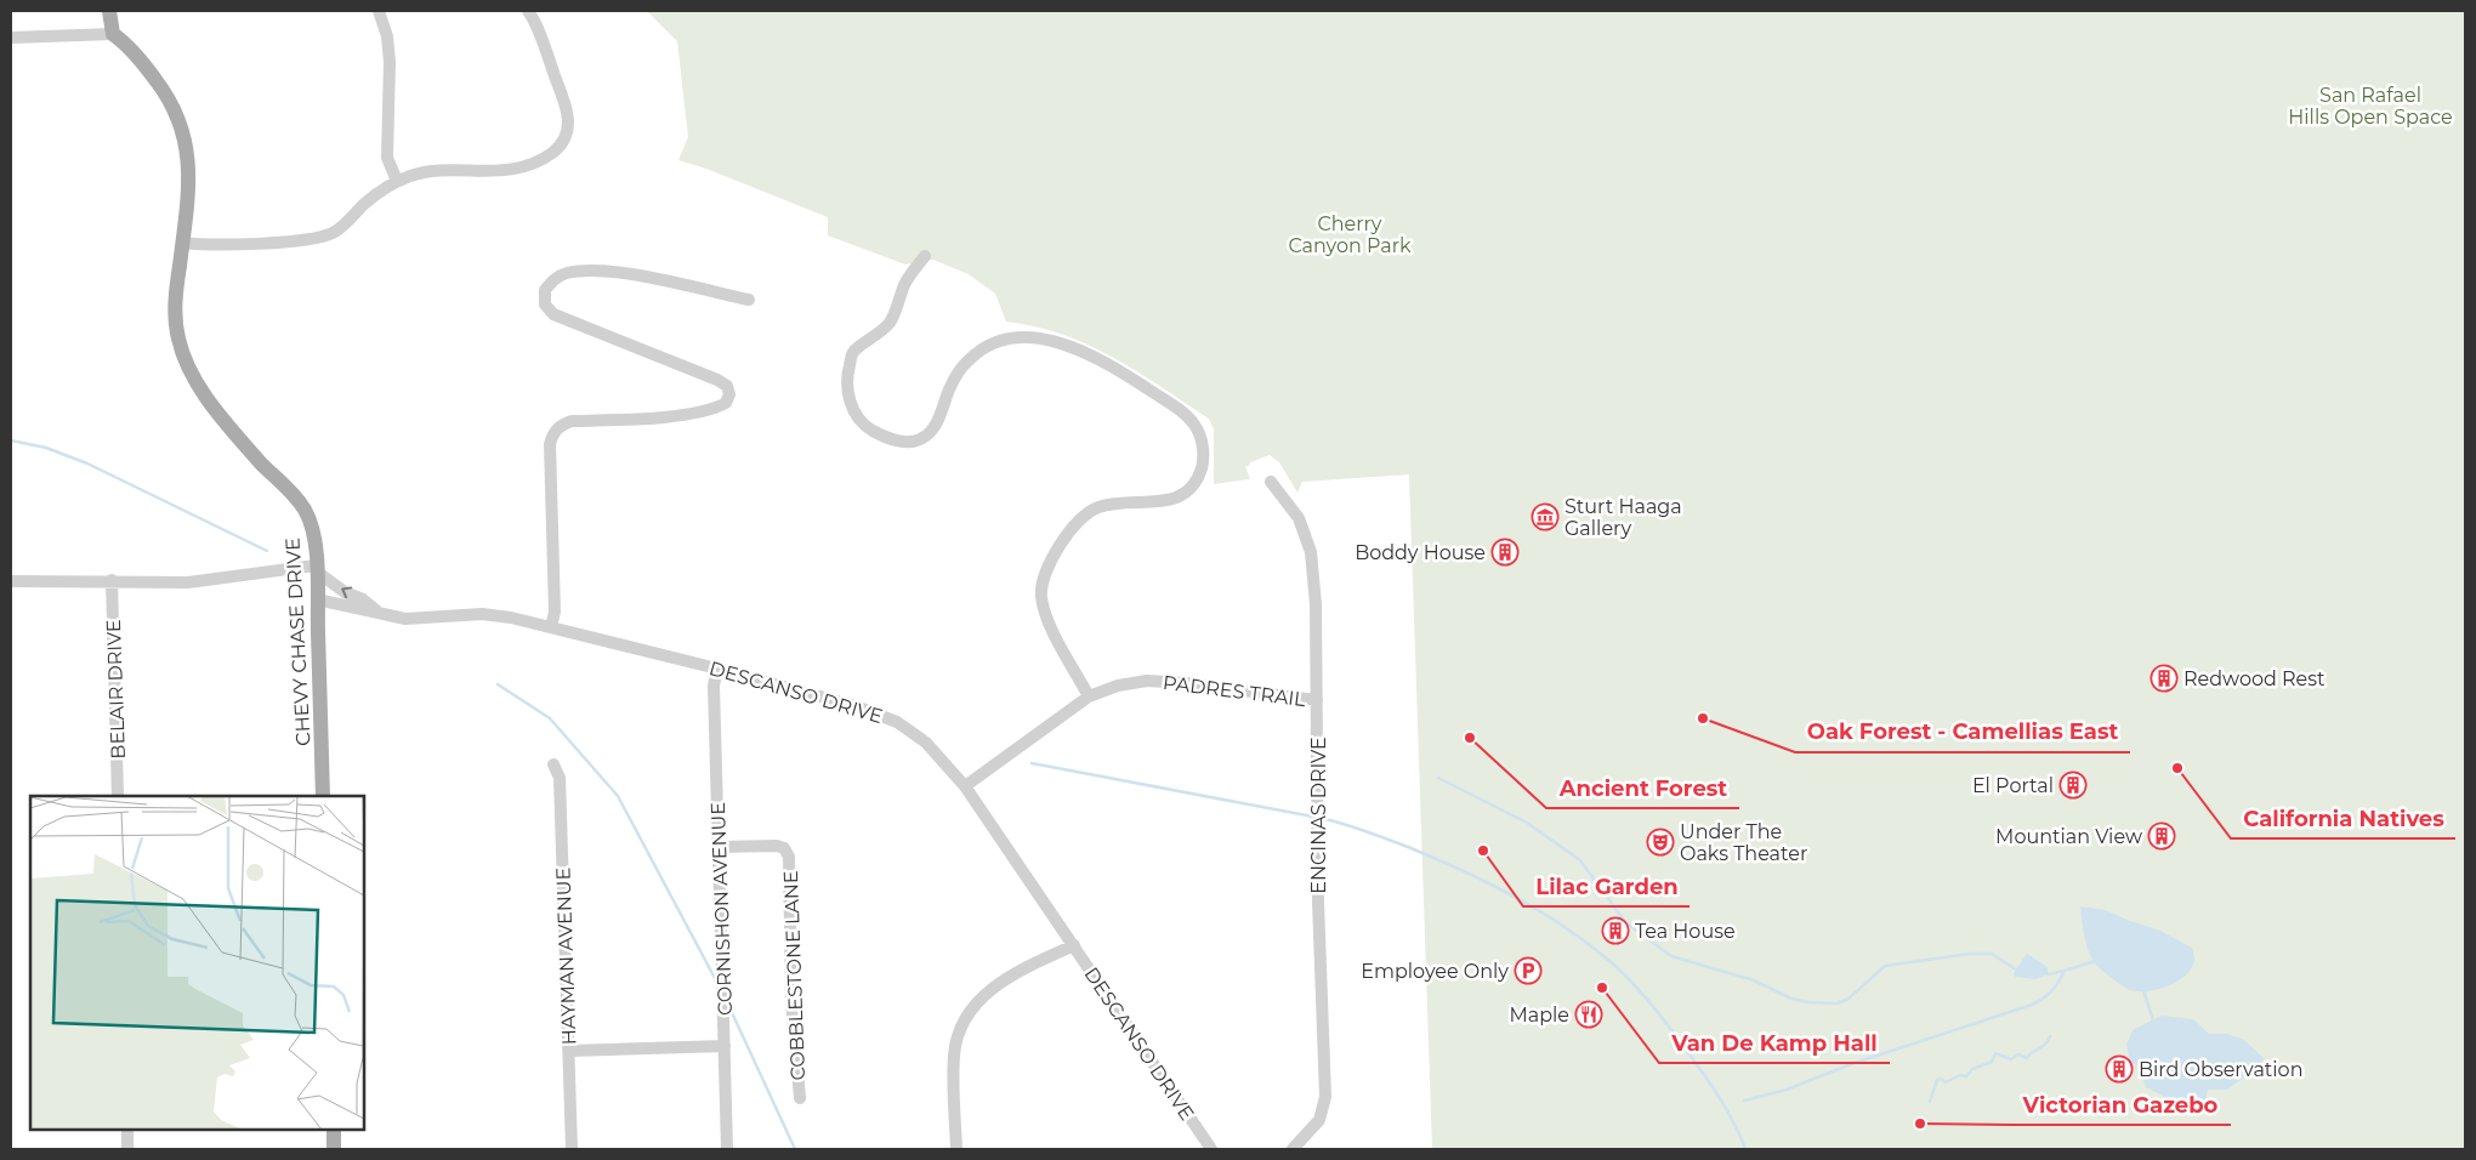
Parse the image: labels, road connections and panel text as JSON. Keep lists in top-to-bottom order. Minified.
{"streets":{"main road":["CHEVY CHASE DRIVE"],"street":["BELAIR DRIVE","PADRES TRAIL","DESCANSO DRIVE","ENCINAS DRIVE","CORNISHON AVENUE","HAYMAN AVENUE","COBBLESTONE LANE"]},"crossings":[["CHEVY CHASE DRIVE","DESCANSO DRIVE"],["PADRES TRAIL","DESCANSO DRIVE"],["PADRES TRAIL","ENCINAS DRIVE"],["DESCANSO DRIVE","CORNISHON AVENUE"],["CORNISHON AVENUE","COBBLESTONE LANE"]],"parks":["San Rafael Hills Open Space","Cherry Canyon Park"],"places":{"museum":["Sturt Haaga Gallery"],"building":["Boddy House","Redwood Rest","El Portal","Mountian View","Tea House","Bird Observation"],"other":["Oak Forest - Camellias East","Ancient Forest","California Natives","Lilac Garden","Van De Kamp Hall","Victorian Gazebo"],"theatre":["Under The Oaks Theater"],"parking":["Employee Only"],"restaurant":["Maple"]}}
